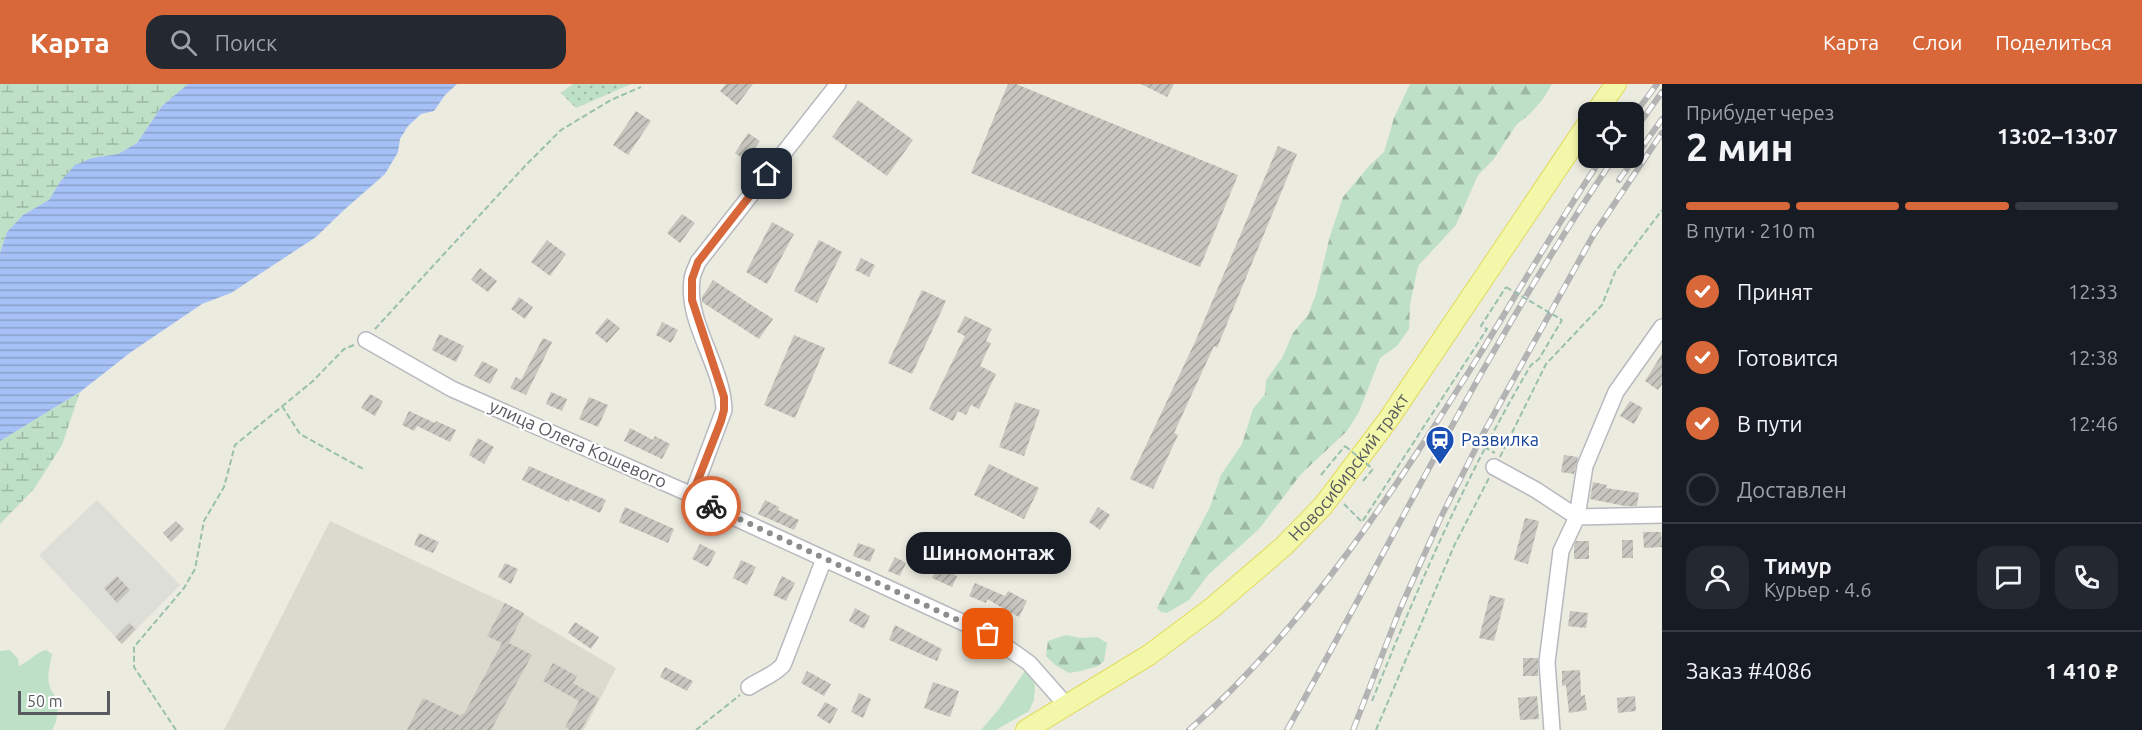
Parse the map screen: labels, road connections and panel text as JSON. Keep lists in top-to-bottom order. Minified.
{"streets":{"main road":["Новосибирский тракт"],"street":["улица Олега Кошевого"]},"crossings":[["улица Олега Кошевого","Новосибирский тракт"]],"places":{"station":["Развилка"],"other":["Шиномонтаж"]},"scale_bar":"50 m","page":{"header":"Карта","search":"Поиск","nav":["Карта","Слои","Поделиться"],"heading":["2 мин","Прибудет через","13:02–13:07"],"panel":["Тимур","Курьер · 4.6","Заказ #4086","1 410 ₽"],"bar":"В пути · 210 m","list":[["Принят","12:33"],["Готовится","12:38"],["В пути","12:46"],"Доставлен"],"bubble":"Шиномонтаж","scale":"50 m"}}
